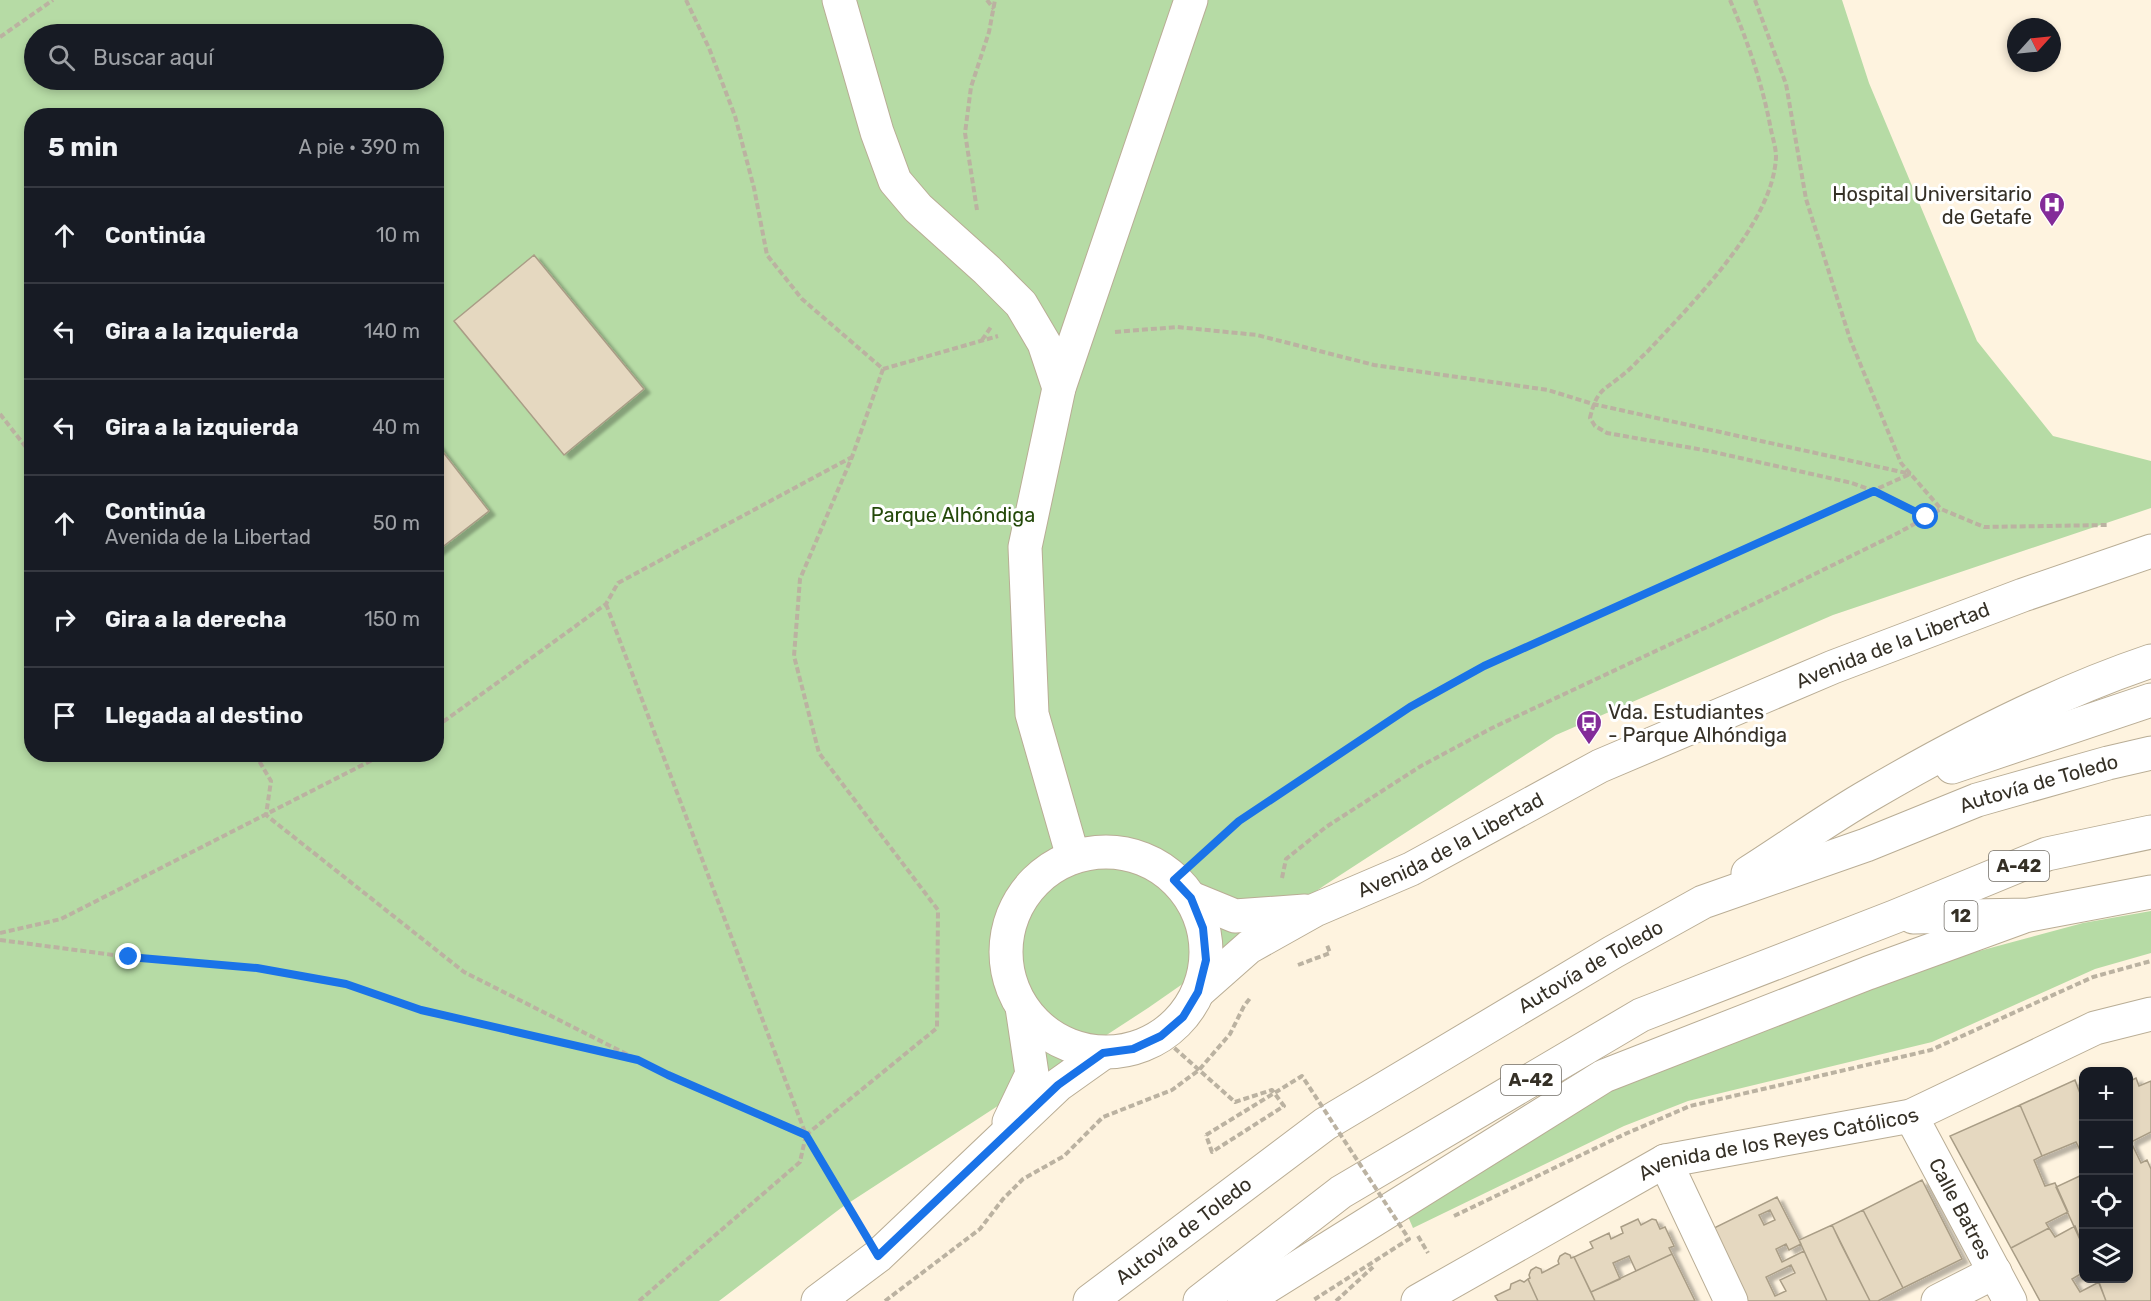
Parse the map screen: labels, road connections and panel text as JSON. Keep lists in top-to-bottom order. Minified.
{"streets":{"main road":["Avenida de la Libertad","Autovía de Toledo","A-42","12","Avenida de los Reyes Católicos","Calle Batres"]},"crossings":[["A-42","12"],["Avenida de los Reyes Católicos","Calle Batres"]],"parks":["Parque Alhóndiga"],"places":{"hospital":["Hospital Universitario de Getafe"],"bus stop":["Vda. Estudiantes - Parque Alhóndiga"]},"north":"top right","page":{"search":"Buscar aquí","heading":["5 min","A pie · 390 m"],"list":[["Continúa","10 m"],["Gira a la izquierda","140 m"],["Gira a la izquierda","40 m"],["Continúa","Avenida de la Libertad","50 m"],["Gira a la derecha","150 m"],"Llegada al destino"],"map_buttons":["+","−"]}}
